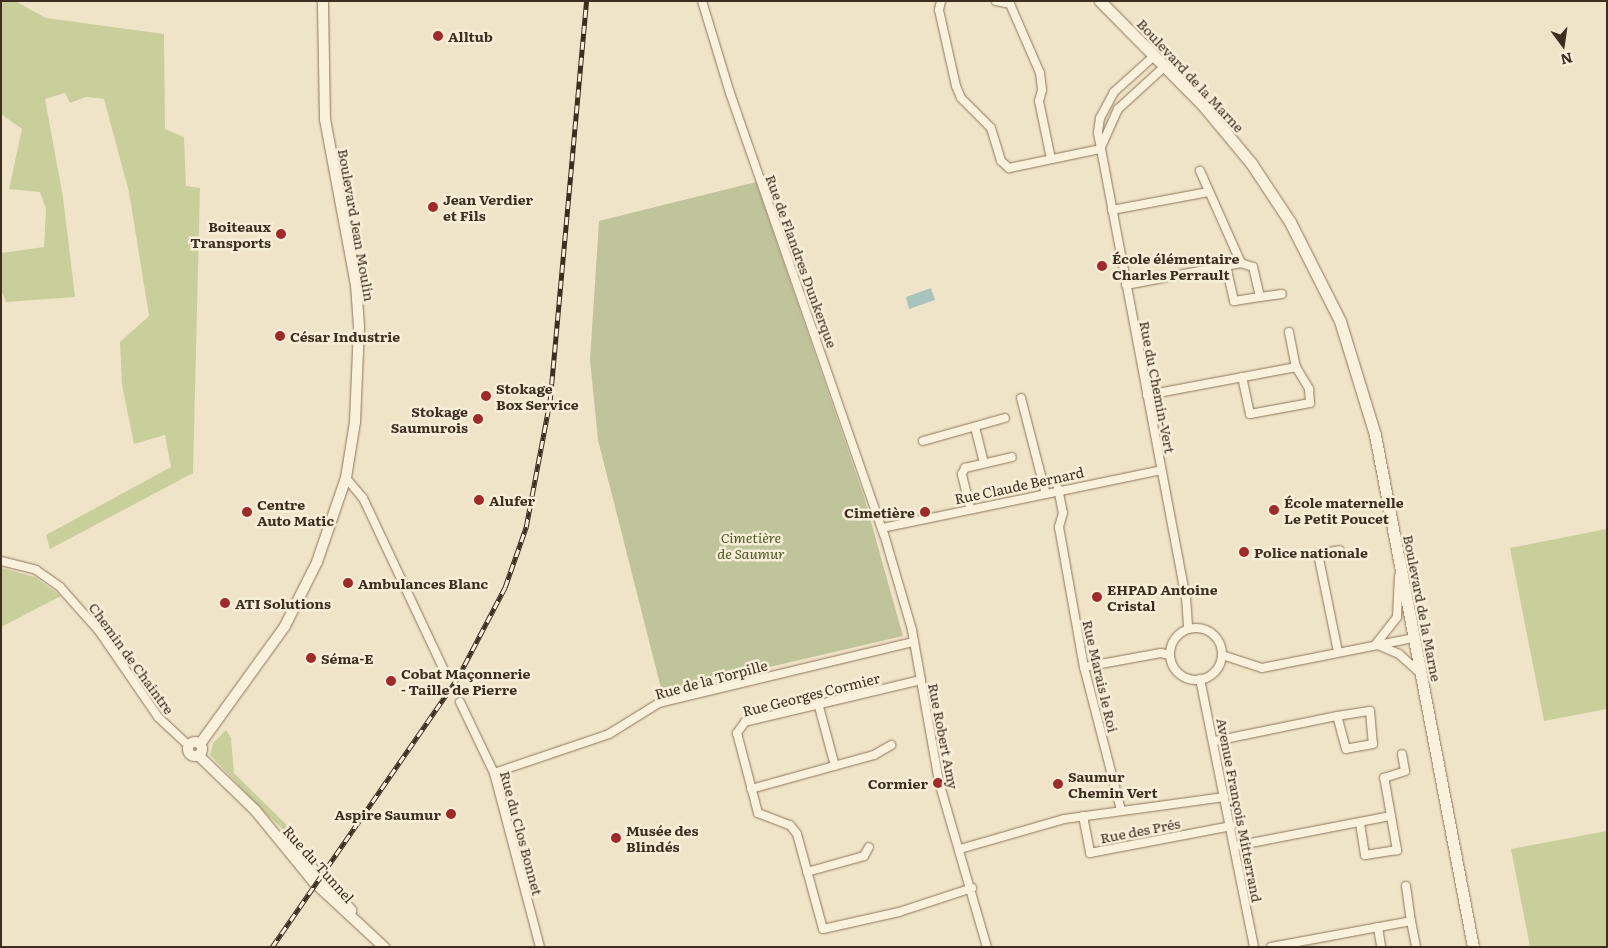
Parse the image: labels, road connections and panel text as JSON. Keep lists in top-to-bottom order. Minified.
{"streets":{"main road":["Boulevard de la Marne"],"street":["Boulevard Jean Moulin","Rue de Flandres Dunkerque","Rue du Chemin-Vert","Rue Claude Bernard","Chemin de Chaintre","Rue Marais le Roi","Rue de la Torpille","Rue Georges Cormier","Rue Robert Amy","Avenue François Mitterrand","Rue des Prés","Rue du Clos Bonnet","Rue du Tunnel"]},"crossings":[["Boulevard de la Marne","Rue du Chemin-Vert"],["Rue de Flandres Dunkerque","Rue Claude Bernard"],["Rue de Flandres Dunkerque","Rue Robert Amy"],["Rue du Chemin-Vert","Rue Claude Bernard"],["Rue du Chemin-Vert","Avenue François Mitterrand"],["Rue Claude Bernard","Rue Marais le Roi"],["Rue Claude Bernard","Rue Robert Amy"],["Chemin de Chaintre","Rue du Tunnel"],["Rue Marais le Roi","Rue des Prés"],["Rue de la Torpille","Rue Robert Amy"],["Rue de la Torpille","Rue du Clos Bonnet"],["Rue Georges Cormier","Rue Robert Amy"],["Rue Robert Amy","Rue des Prés"],["Avenue François Mitterrand","Rue des Prés"]],"parks":["Cimetière de Saumur"],"places":["Alltub","Jean Verdier et Fils","Boiteaux Transports","École élémentaire Charles Perrault","César Industrie","Stokage Box Service","Stokage Saumurois","Alufer","École maternelle Le Petit Poucet","Centre Auto Matic","Cimetière","Police nationale","Ambulances Blanc","EHPAD Antoine Cristal","ATI Solutions","Séma-E","Cobat Maçonnerie - Taille de Pierre","Cormier","Saumur Chemin Vert","Aspire Saumur","Musée des Blindés"],"north":"bottom"}
